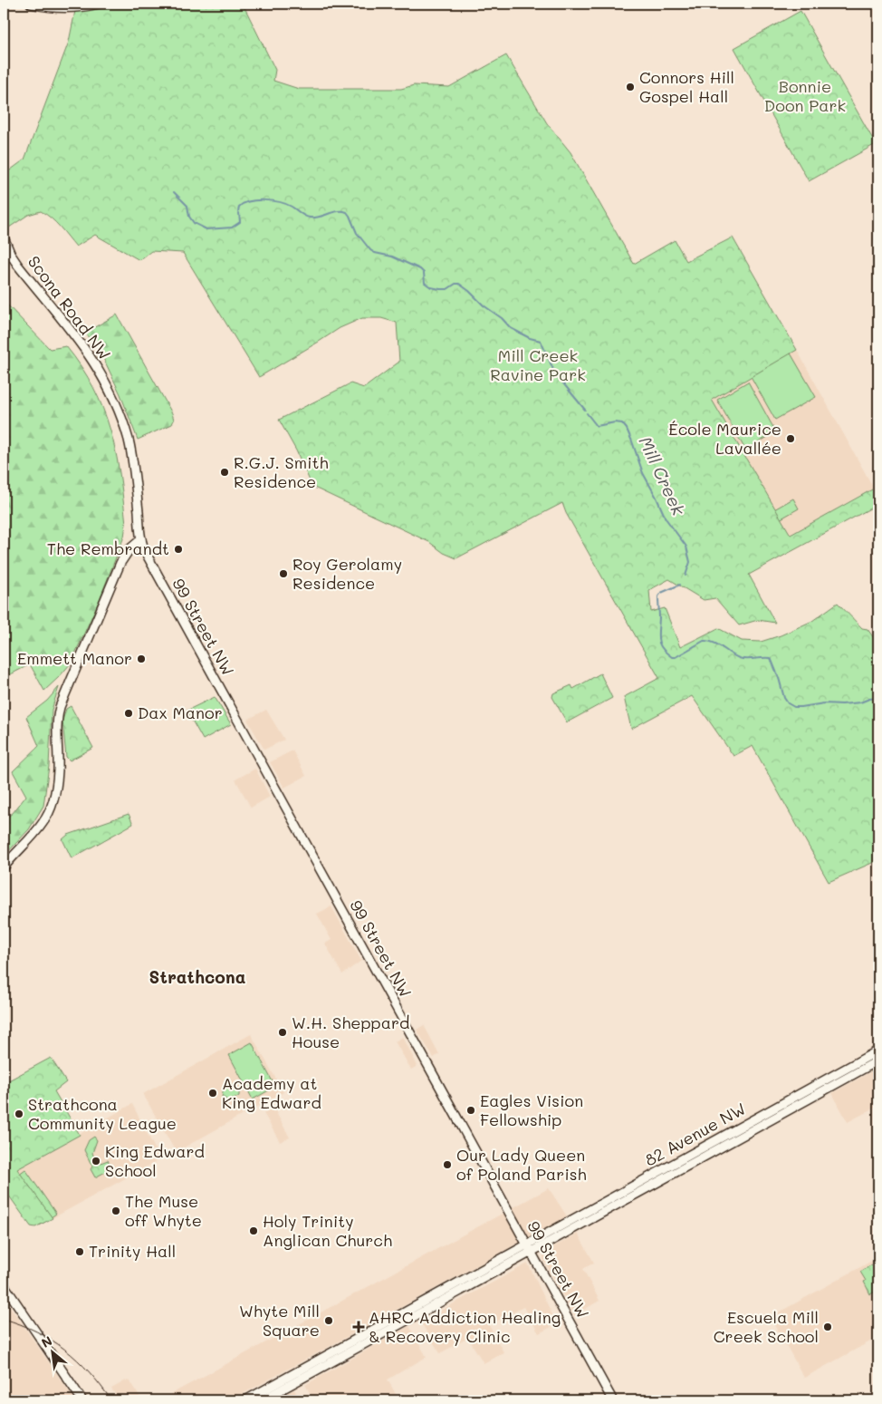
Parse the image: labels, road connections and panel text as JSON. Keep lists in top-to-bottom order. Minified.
{"streets":{"main road":["Scona Road NW","99 Street NW","82 Avenue NW"]},"crossings":[["Scona Road NW","99 Street NW"],["99 Street NW","82 Avenue NW"]],"districts":["Strathcona"],"water":["Mill Creek"],"parks":["Bonnie Doon Park","Mill Creek Ravine Park"],"places":{"other":["Connors Hill Gospel Hall","École Maurice Lavallée","R.G.J. Smith Residence","The Rembrandt","Roy Gerolamy Residence","Emmett Manor","Dax Manor","W.H. Sheppard House","Academy at King Edward","Eagles Vision Fellowship","Strathcona Community League","King Edward School","Our Lady Queen of Poland Parish","The Muse off Whyte","Holy Trinity Anglican Church","Trinity Hall","Whyte Mill Square","Escuela Mill Creek School"],"health":["AHRC Addiction Healing & Recovery Clinic"]},"north":"top left"}
